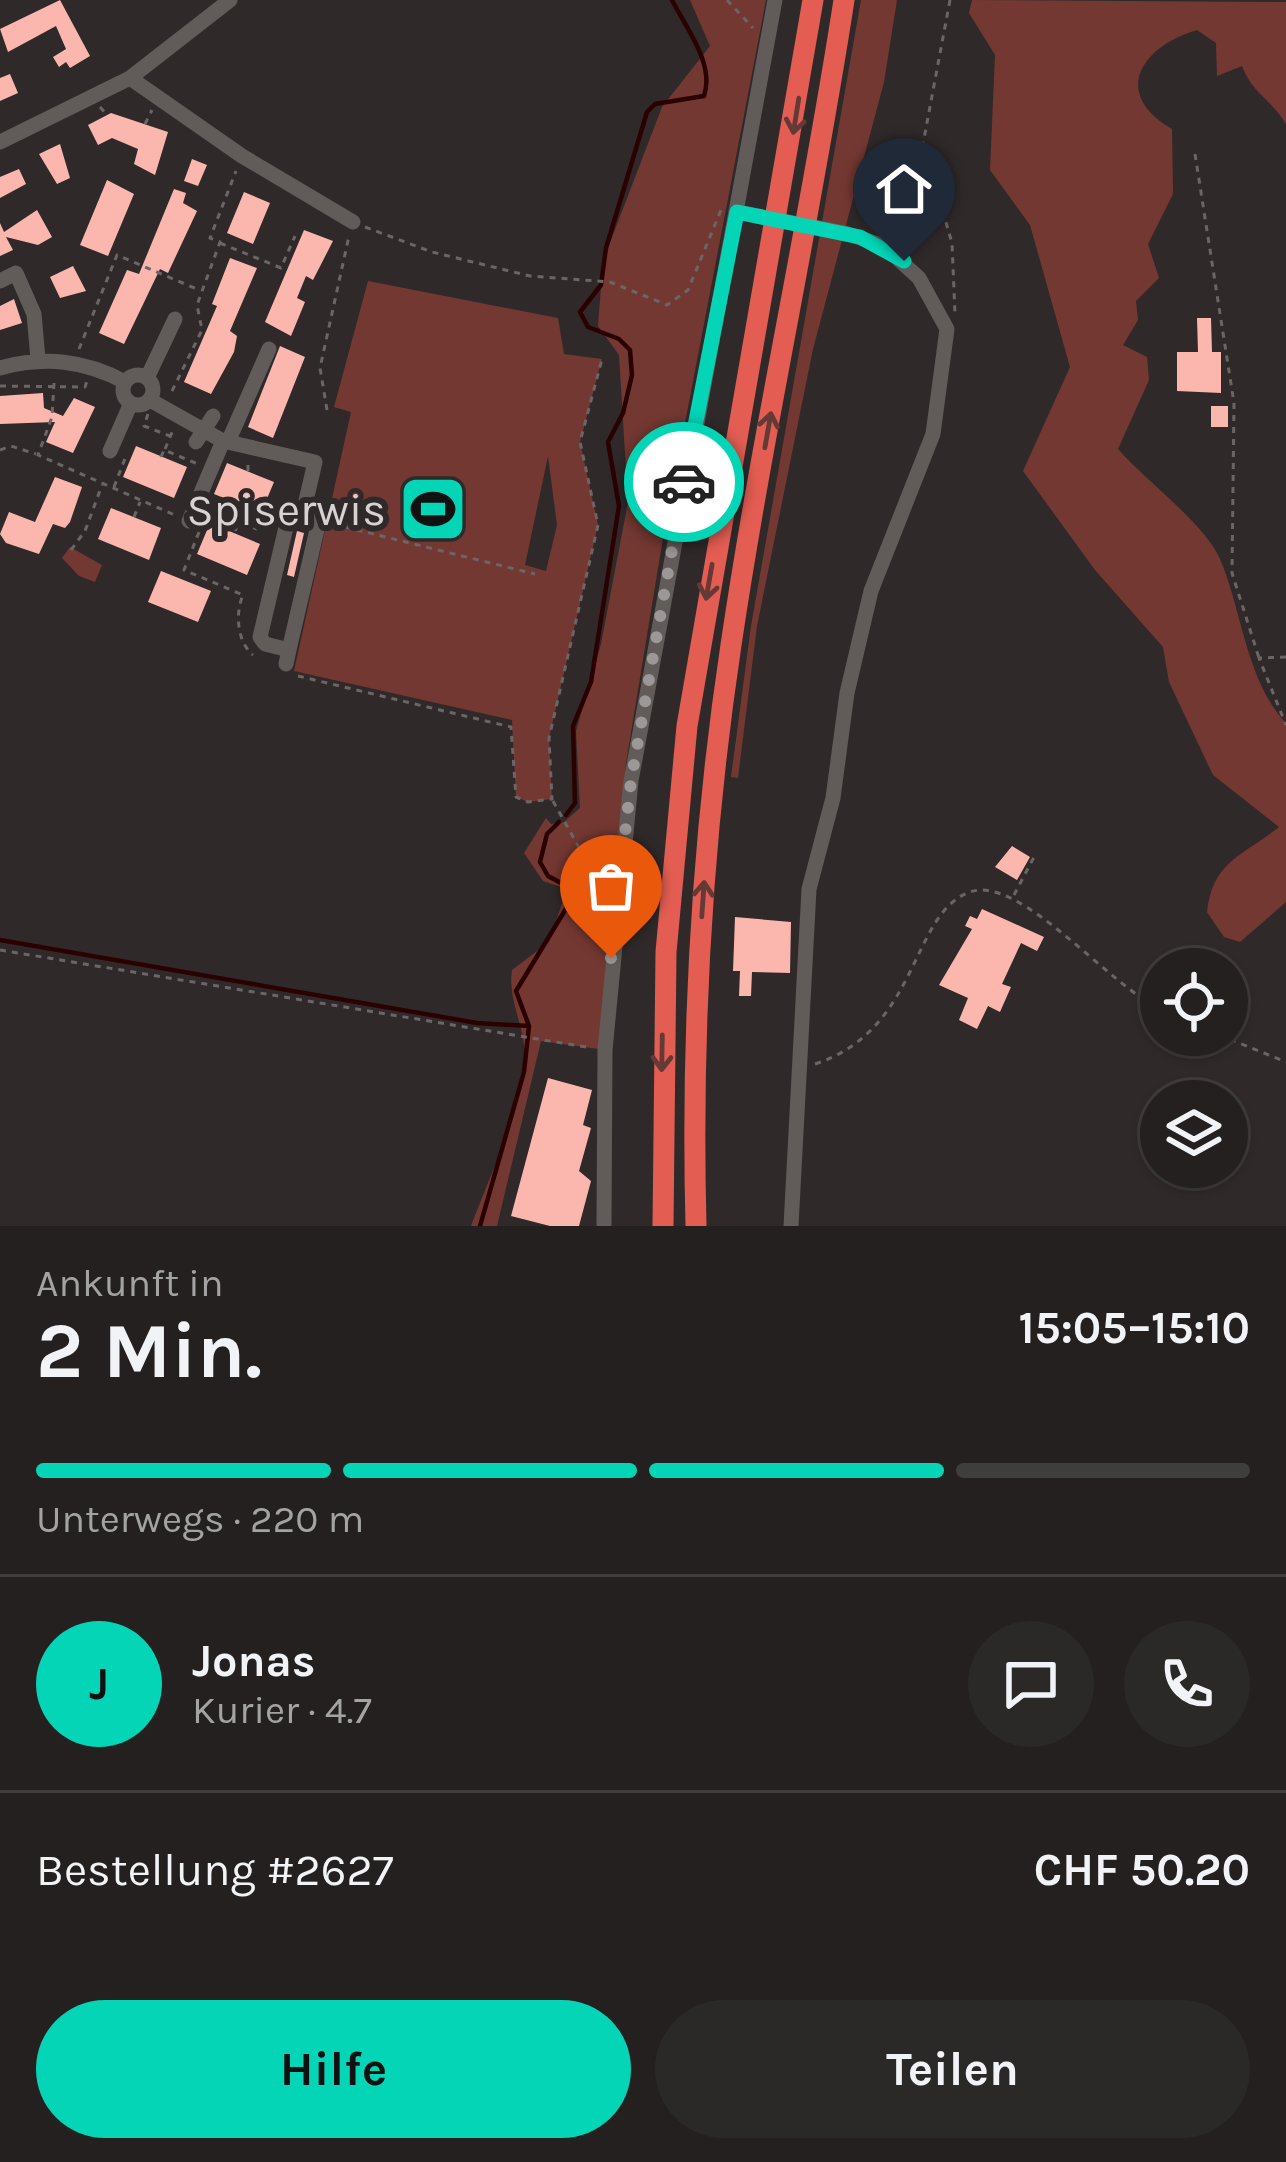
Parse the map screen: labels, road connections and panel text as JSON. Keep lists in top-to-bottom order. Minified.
{"places":{"sports":["Spiserwis"]},"page":{"heading":["2 Min.","Ankunft in","15:05–15:10"],"panel":["Jonas","Kurier · 4.7","Bestellung #2627","CHF 50.20"],"bar":"Unterwegs · 220 m","round":"J","buttons":["Hilfe","Teilen"]}}
